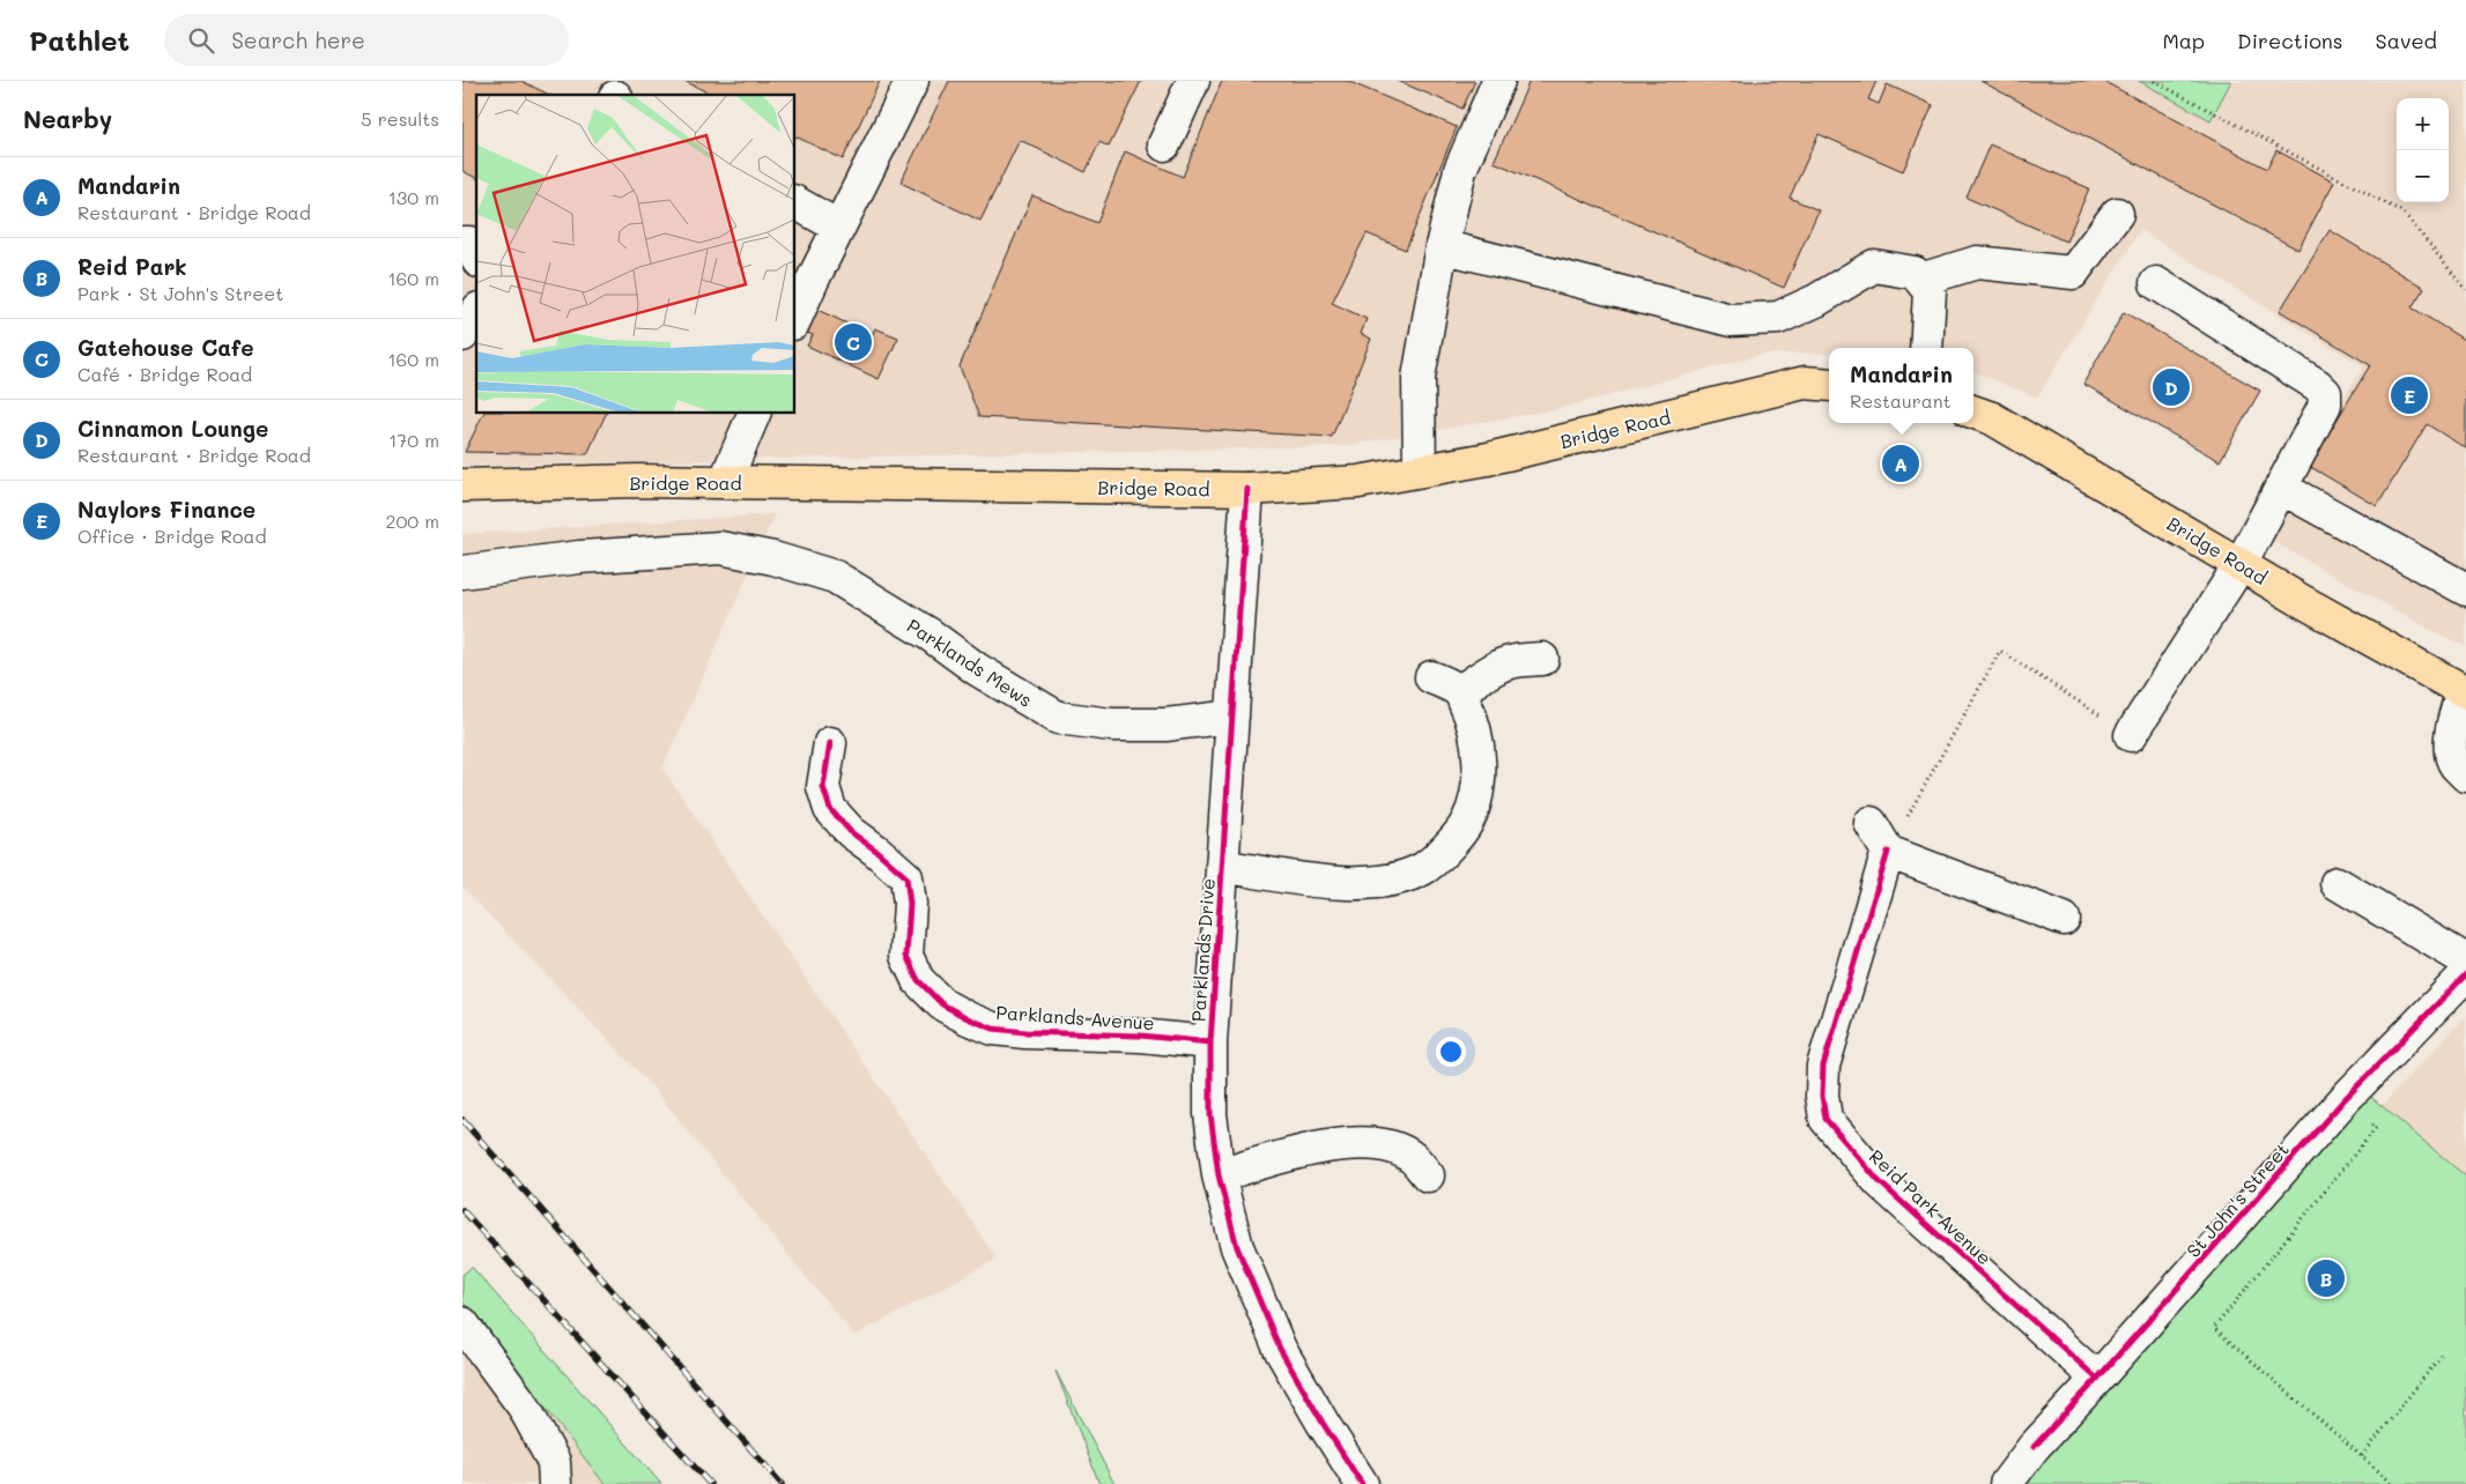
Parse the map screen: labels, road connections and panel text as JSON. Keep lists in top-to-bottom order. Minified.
{"streets":{"highway":["Bridge Road"],"street":["Parklands Mews","Parklands Drive","Parklands Avenue","St John's Street","Reid Park Avenue"]},"crossings":[["Bridge Road","Parklands Drive"],["Parklands Mews","Parklands Drive"],["Parklands Drive","Parklands Avenue"],["St John's Street","Reid Park Avenue"]],"page":{"header":"Pathlet","search":"Search here","nav":["Map","Directions","Saved"],"heading":["Nearby","5 results"],"map_buttons":["+","−"],"list":[{"mark":"A","name":"Mandarin","note":"Restaurant · Bridge Road","value":"130 m"},{"mark":"B","name":"Reid Park","note":"Park · St John's Street","value":"160 m"},{"mark":"C","name":"Gatehouse Cafe","note":"Café · Bridge Road","value":"160 m"},{"mark":"D","name":"Cinnamon Lounge","note":"Restaurant · Bridge Road","value":"170 m"},{"mark":"E","name":"Naylors Finance","note":"Office · Bridge Road","value":"200 m"}],"pins":["C","D","E","A","B"],"popup":["Mandarin","Restaurant"]}}
